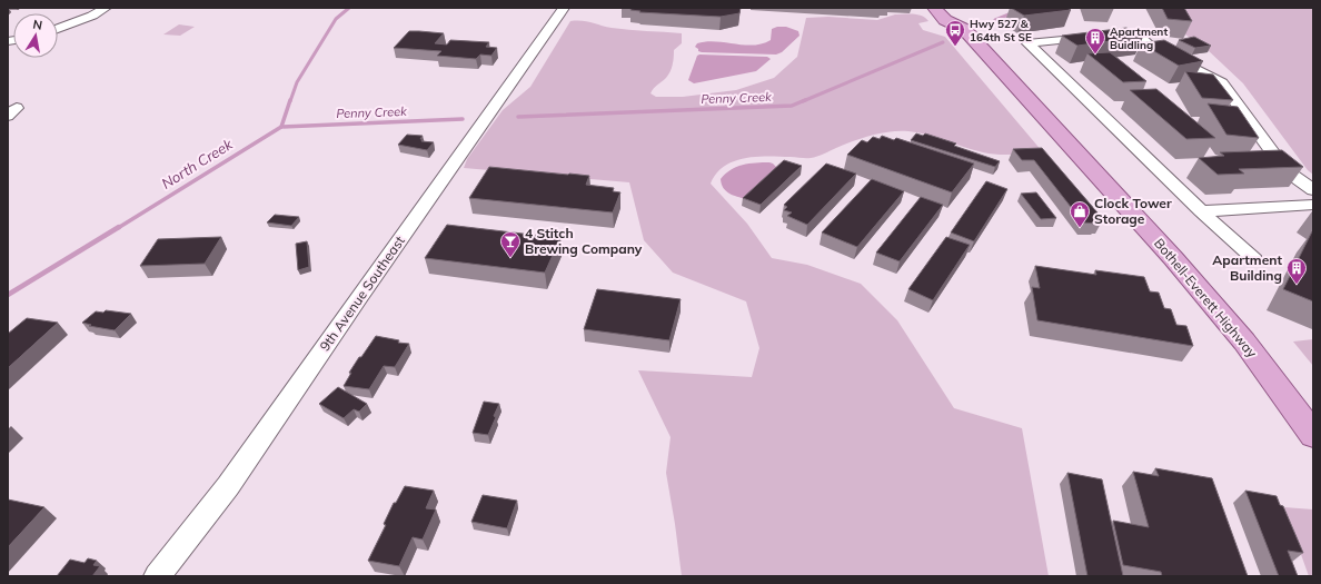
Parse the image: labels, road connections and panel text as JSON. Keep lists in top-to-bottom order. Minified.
{"streets":{"main road":["Bothell-Everett Highway"],"street":["9th Avenue Southeast"]},"water":["Penny Creek","North Creek"],"places":{"bus stop":["Hwy 527 & 164th St SE"],"building":["Apartment Buidling","Apartment Building"],"shop":["Clock Tower Storage"],"bar":["4 Stitch Brewing Company"]},"north":"top"}
